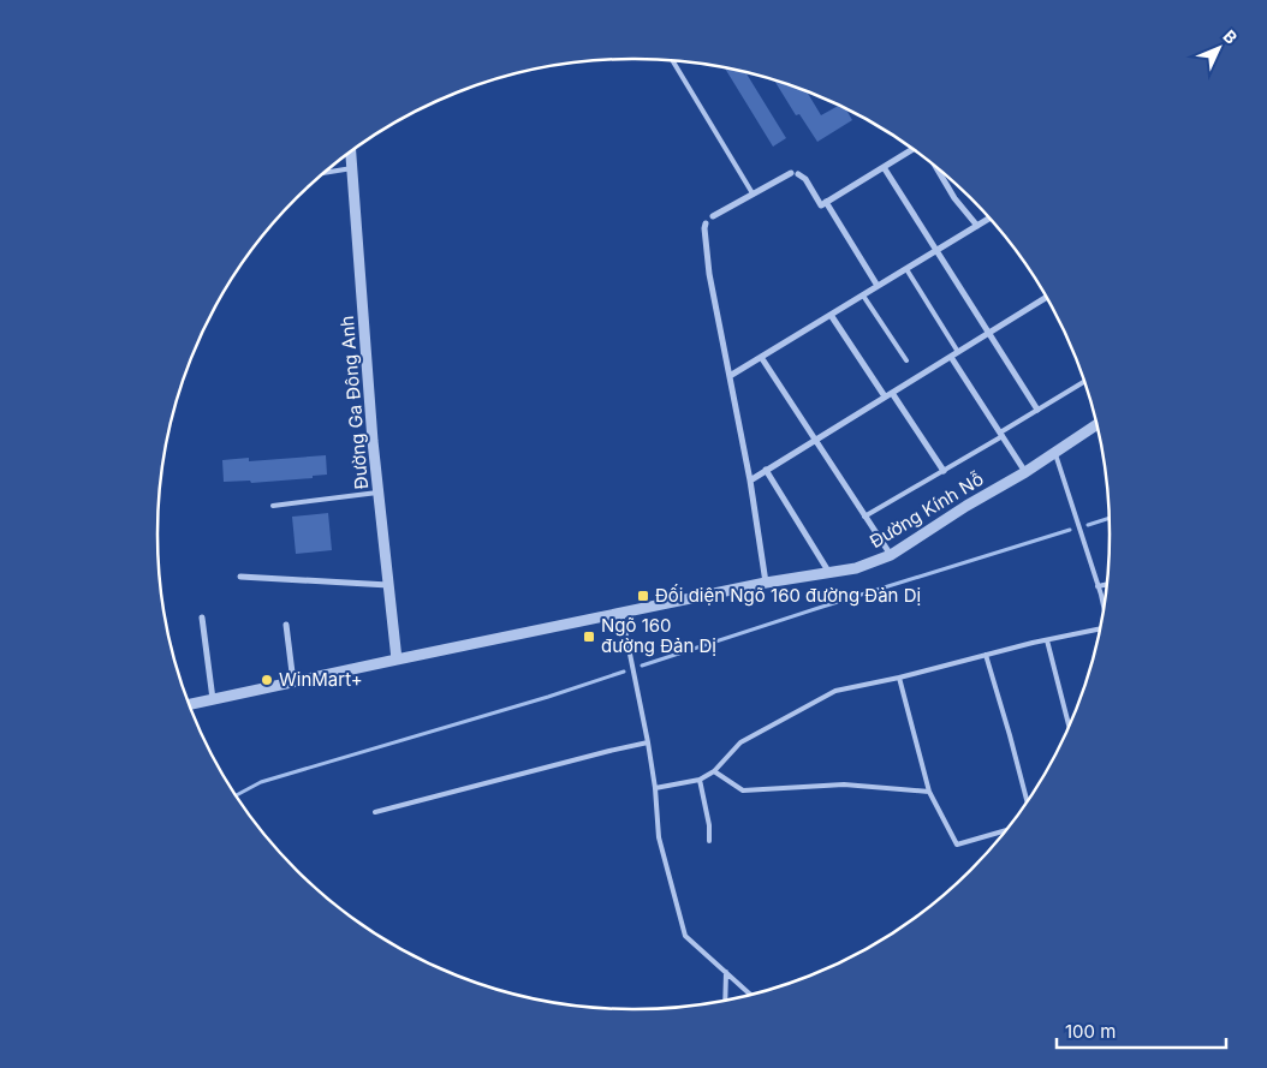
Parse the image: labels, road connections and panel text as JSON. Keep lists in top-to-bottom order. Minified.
{"streets":{"street":["Đường Ga Đông Anh","Đường Kính Nỗ"]},"crossings":[["Đường Ga Đông Anh","Đường Kính Nỗ"]],"places":{"transit":["Đối diện Ngõ 160 đường Đản Dị","Ngõ 160 đường Đản Dị"],"other":["WinMart+"]},"scale_bar":"100 m","north":"top right"}
